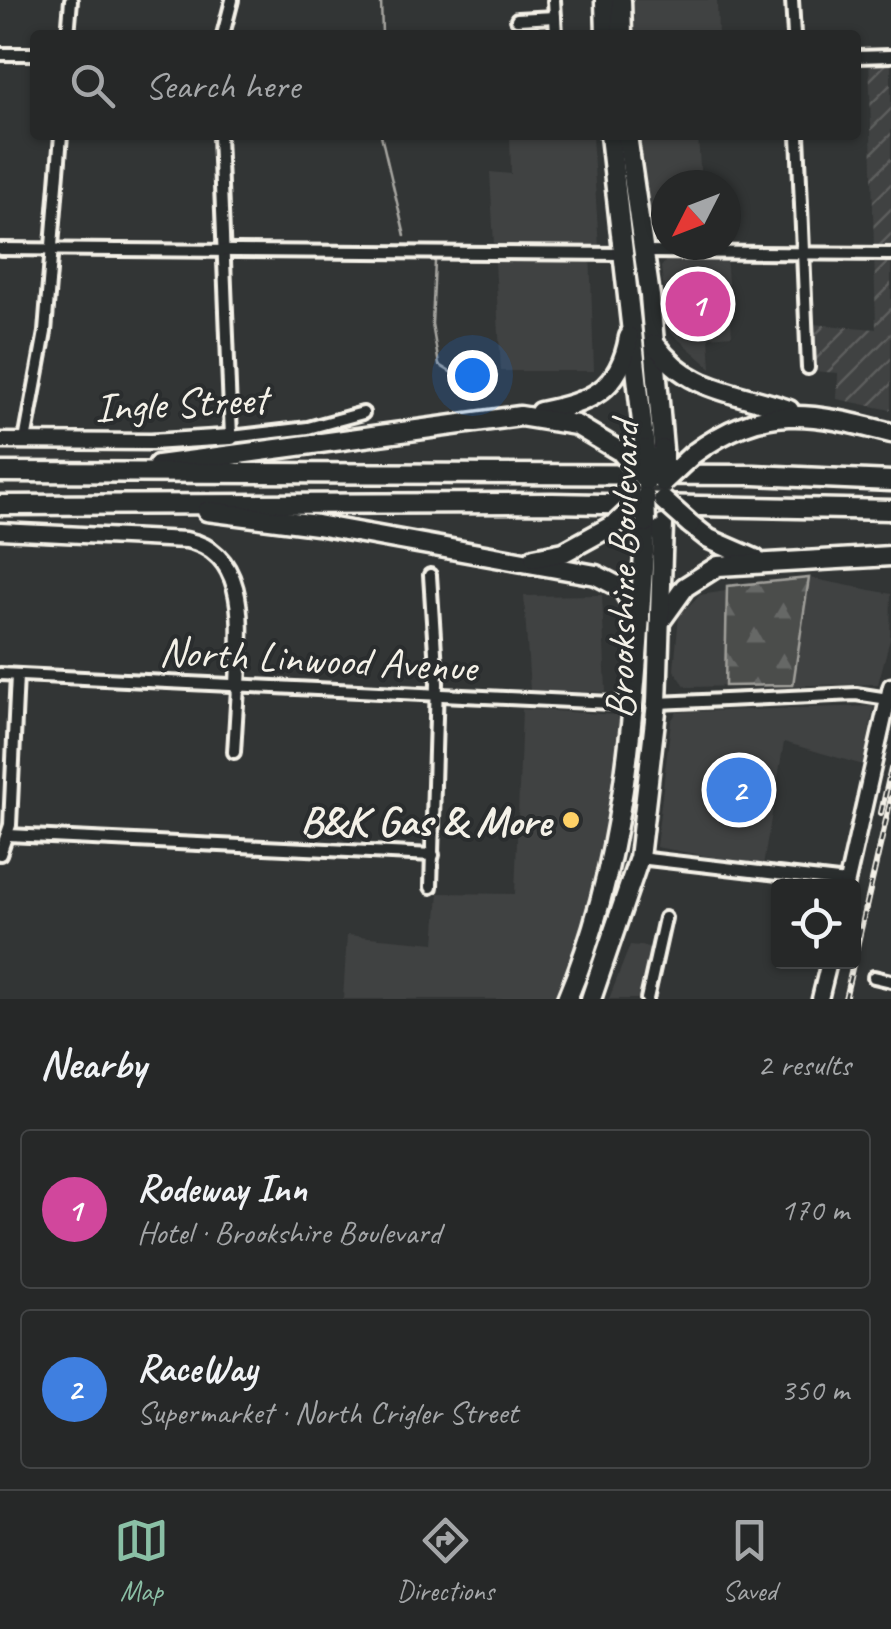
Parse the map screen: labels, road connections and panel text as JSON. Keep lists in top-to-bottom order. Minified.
{"streets":{"highway":["Brookshire Boulevard"],"street":["Ingle Street","North Linwood Avenue"]},"crossings":[["Brookshire Boulevard","North Linwood Avenue"]],"places":["B&K Gas & More"],"north":"bottom left","page":{"search":"Search here","pins":["1","2"],"heading":["Nearby","2 results"],"list":[{"mark":"1","name":"Rodeway Inn","note":"Hotel · Brookshire Boulevard","value":"170 m"},{"mark":"2","name":"RaceWay","note":"Supermarket · North Crigler Street","value":"350 m"}],"nav":["Map","Directions","Saved"]}}
